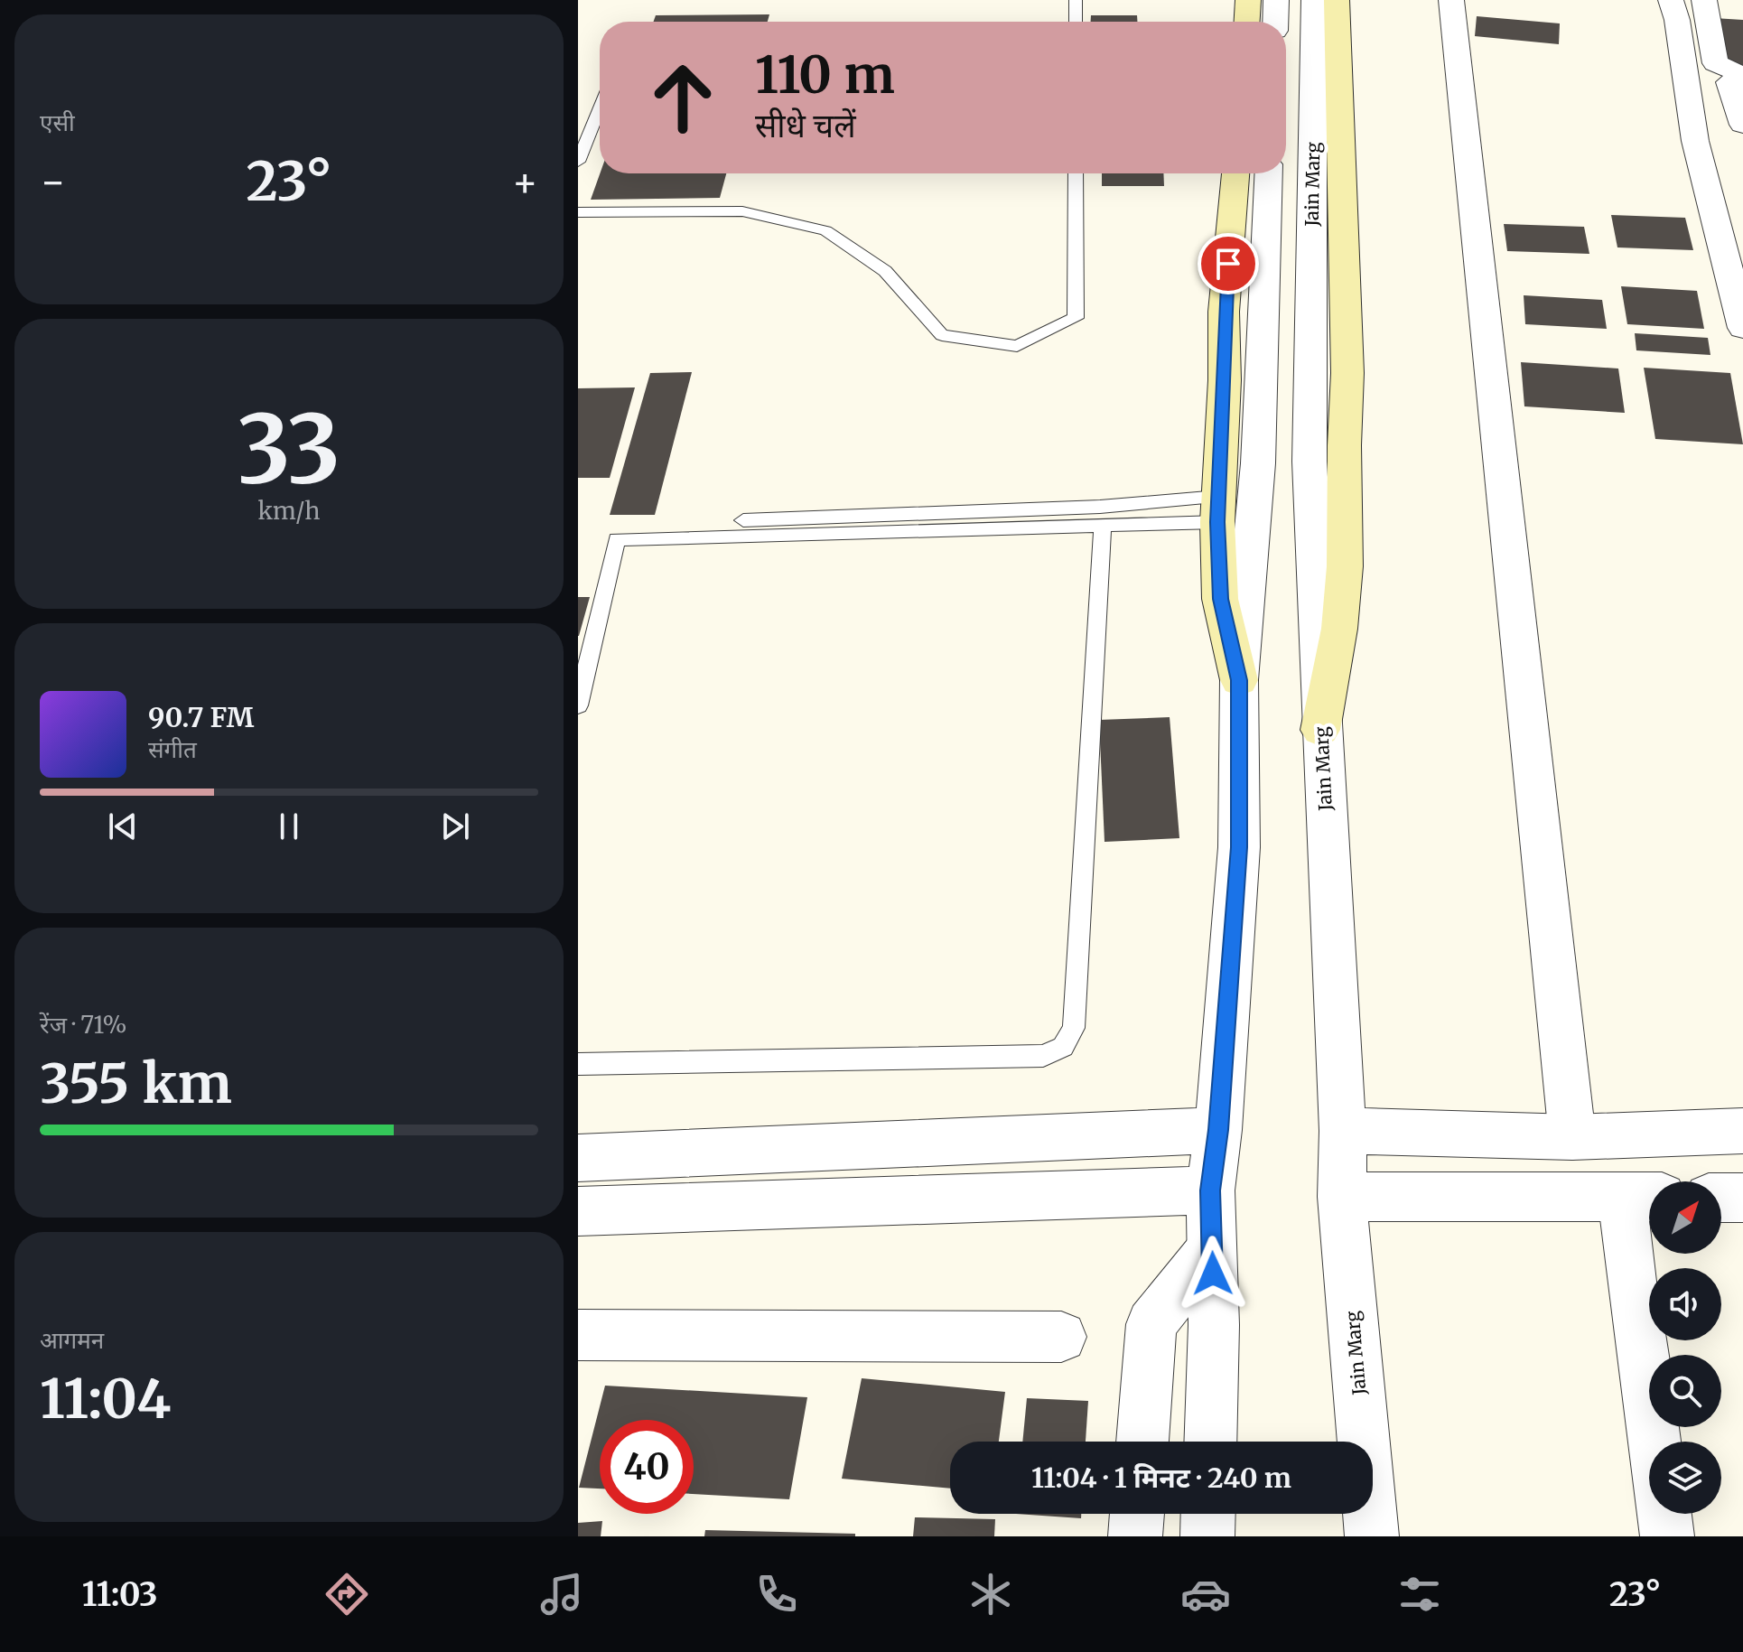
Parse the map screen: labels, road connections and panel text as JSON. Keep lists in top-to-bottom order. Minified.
{"streets":{"street":["Jain Marg"]},"north":"top right","page":{"tile":["एसी",["33","km/h"],["रेंज · 71%","355 km"],["आगमन","11:04"]],"turn":["110 m","सीधे चलें"],"heat":["−","23°","+"],"song":["90.7 FM","संगीत"],"limit":"40","trip":"11:04 · 1 मिनट · 240 m","tabs":["11:03","23°"]}}
